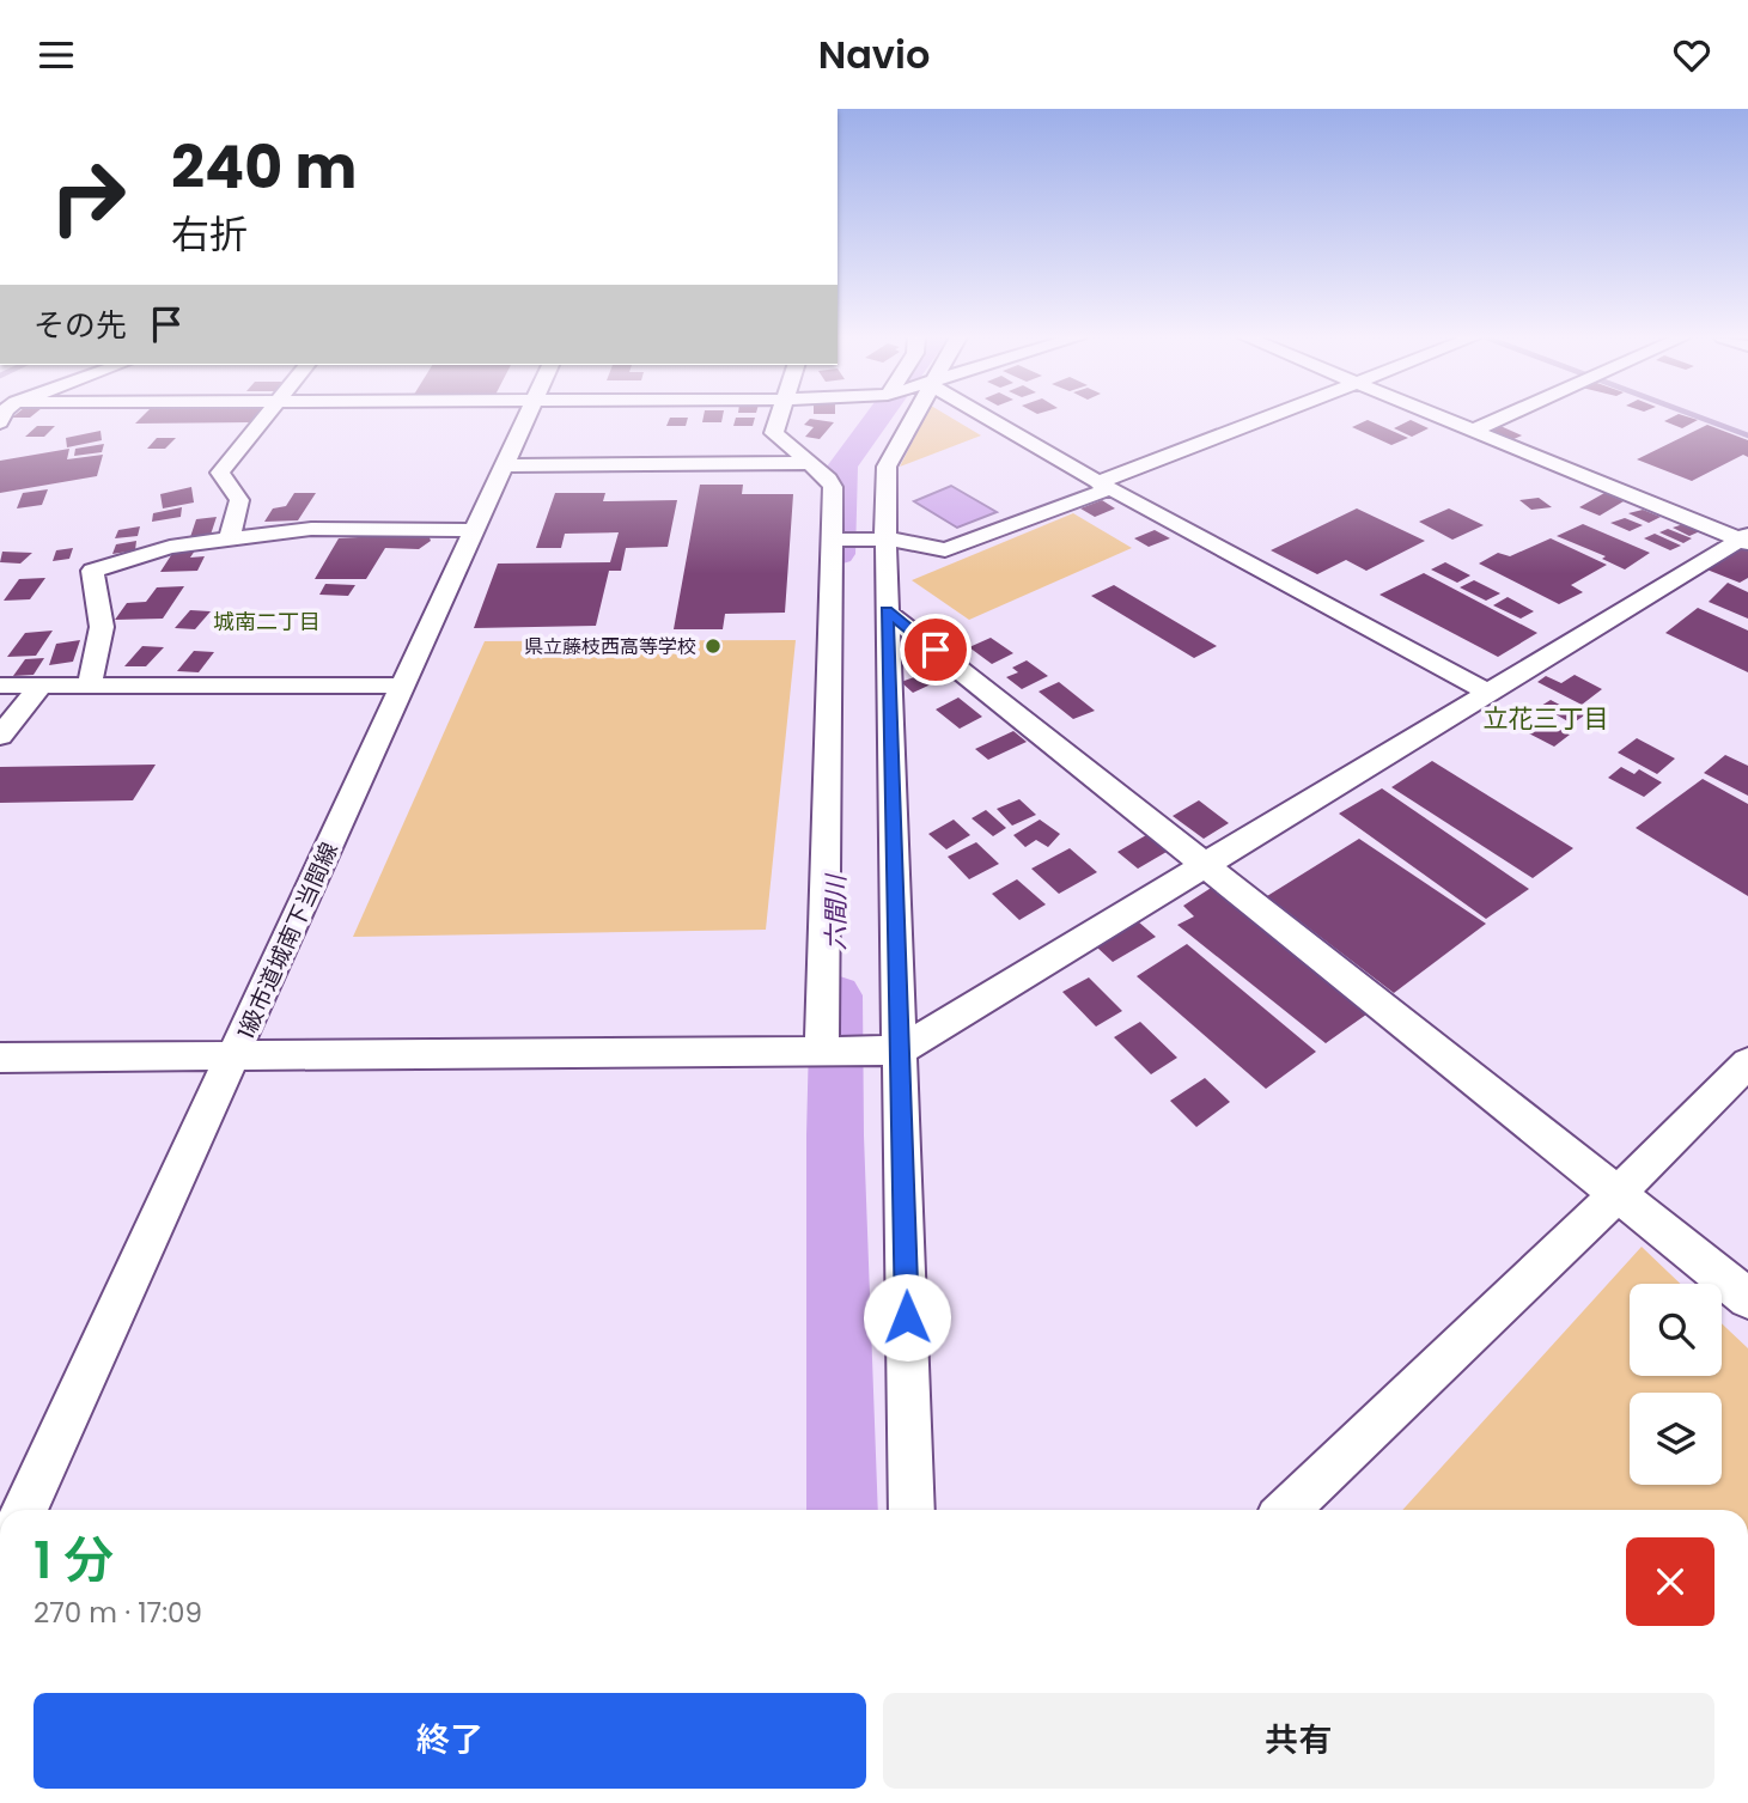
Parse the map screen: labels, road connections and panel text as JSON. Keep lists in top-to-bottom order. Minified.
{"streets":{"street":["1級市道城南下当間線"]},"districts":["城南二丁目","立花三丁目"],"water":["六間川"],"places":["県立藤枝西高等学校"],"page":{"header":"Navio","turn":["240 m","右折"],"then":"その先","heading":["1 分","270 m · 17:09"],"buttons":["終了","共有"]}}
